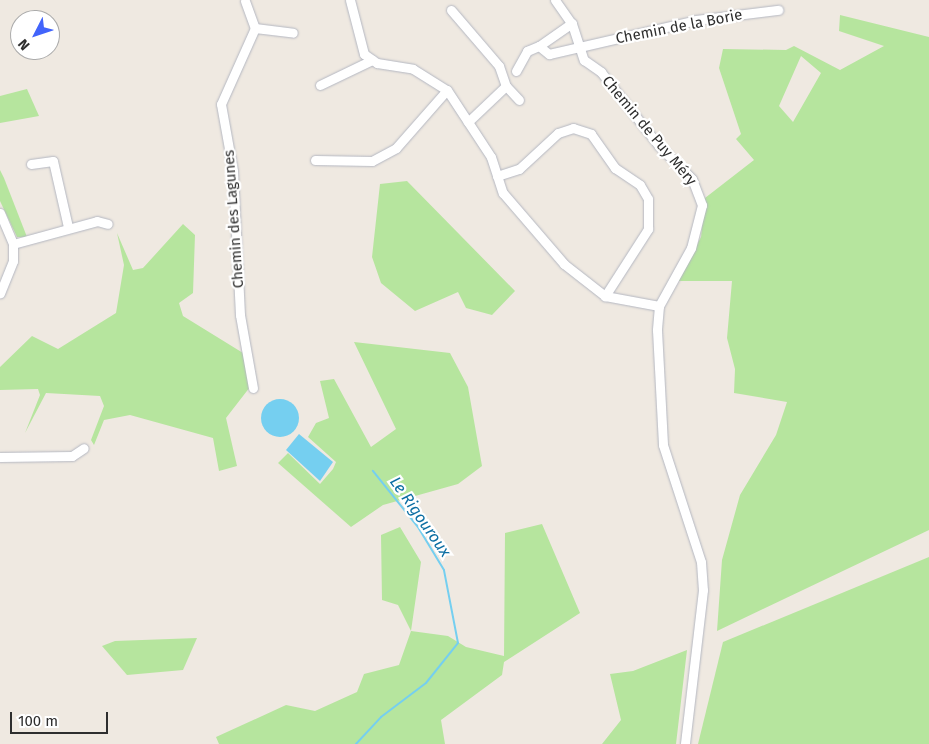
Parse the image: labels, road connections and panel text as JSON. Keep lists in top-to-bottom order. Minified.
{"streets":{"street":["Chemin de la Borie","Chemin de Puy Méry","Chemin des Lagunes"]},"crossings":[["Chemin de la Borie","Chemin de Puy Méry"]],"water":["Le Rigouroux"],"scale_bar":"100 m","north":"bottom left"}
